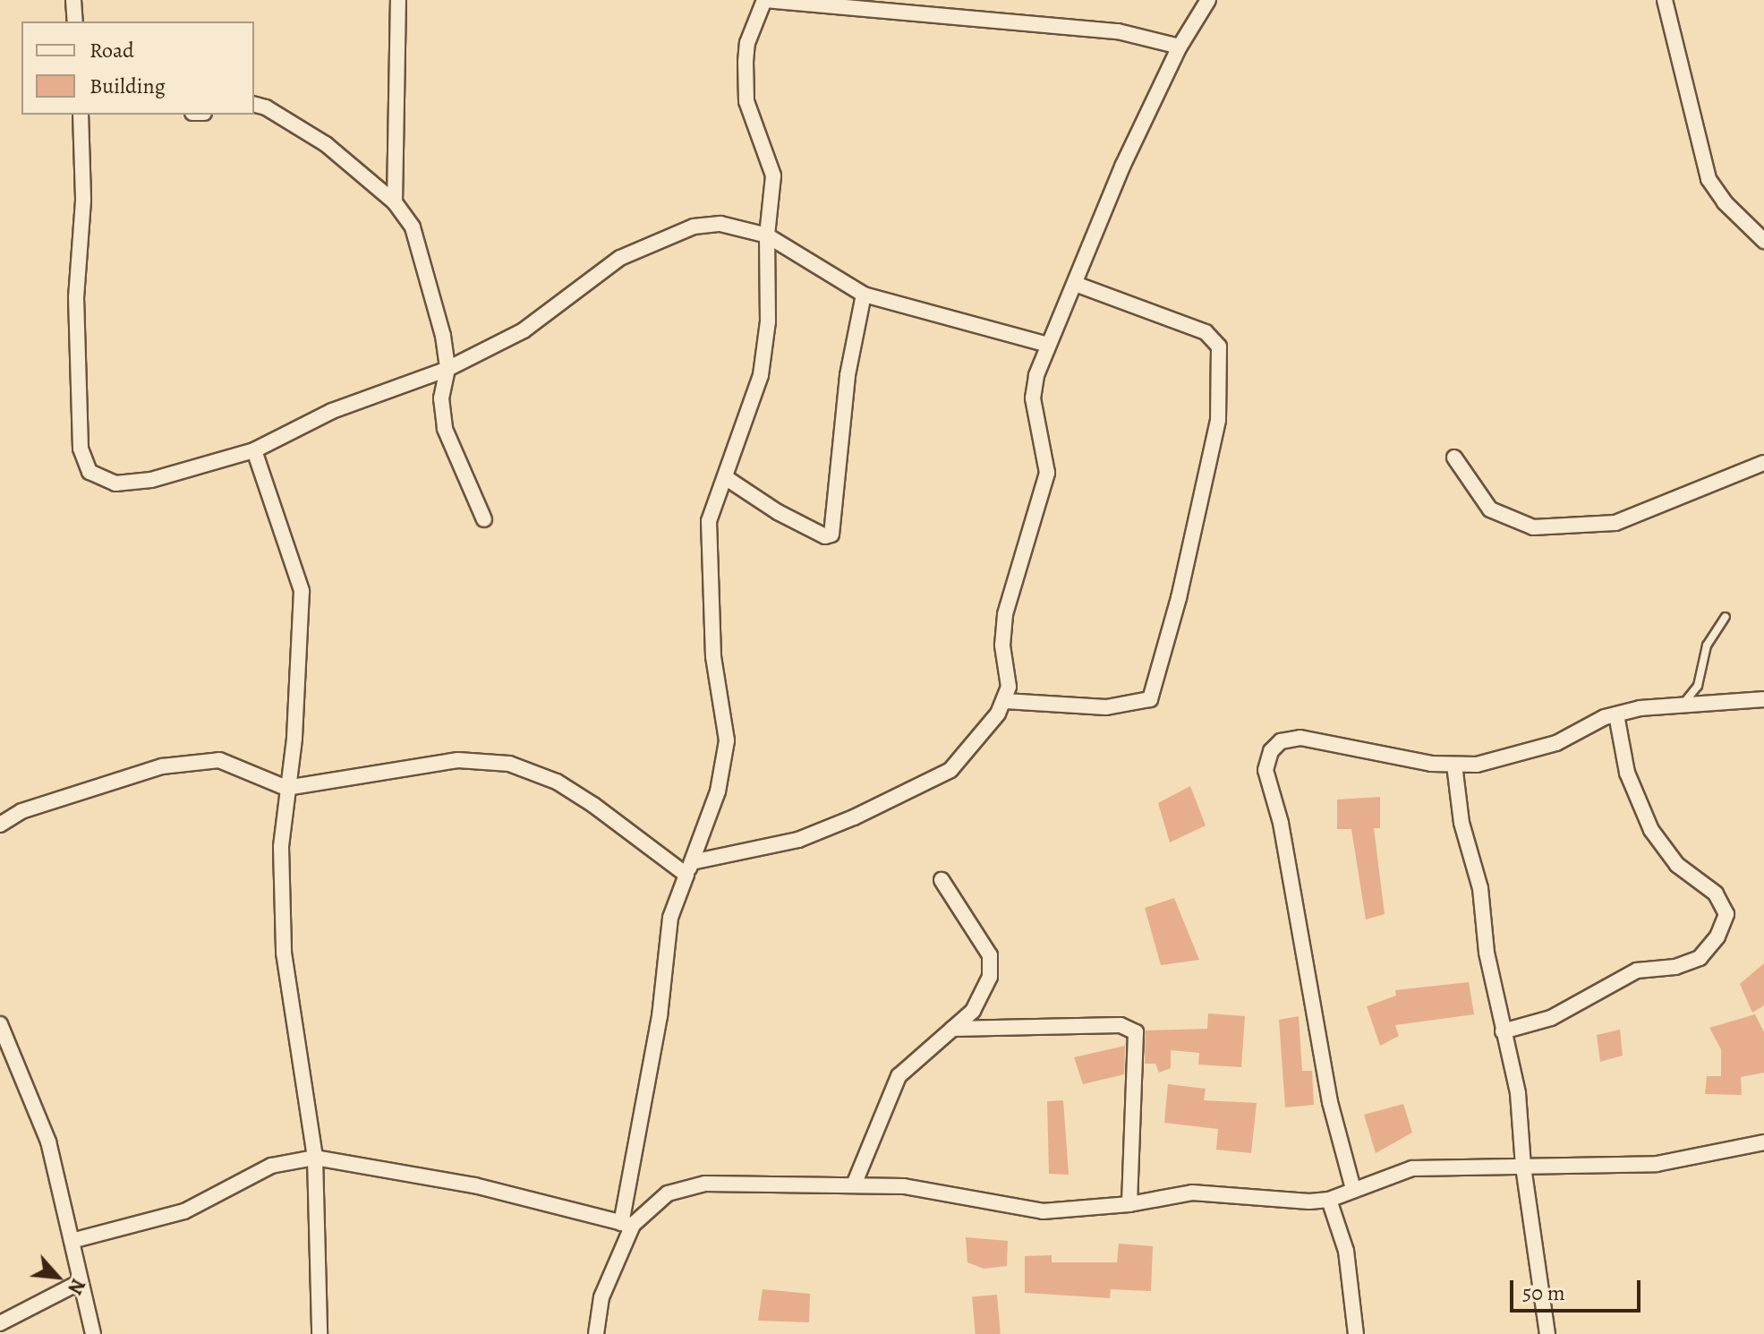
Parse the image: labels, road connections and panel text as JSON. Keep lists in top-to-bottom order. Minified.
{"legend":["Road","Building"],"scale_bar":"50 m","north":"bottom right"}
